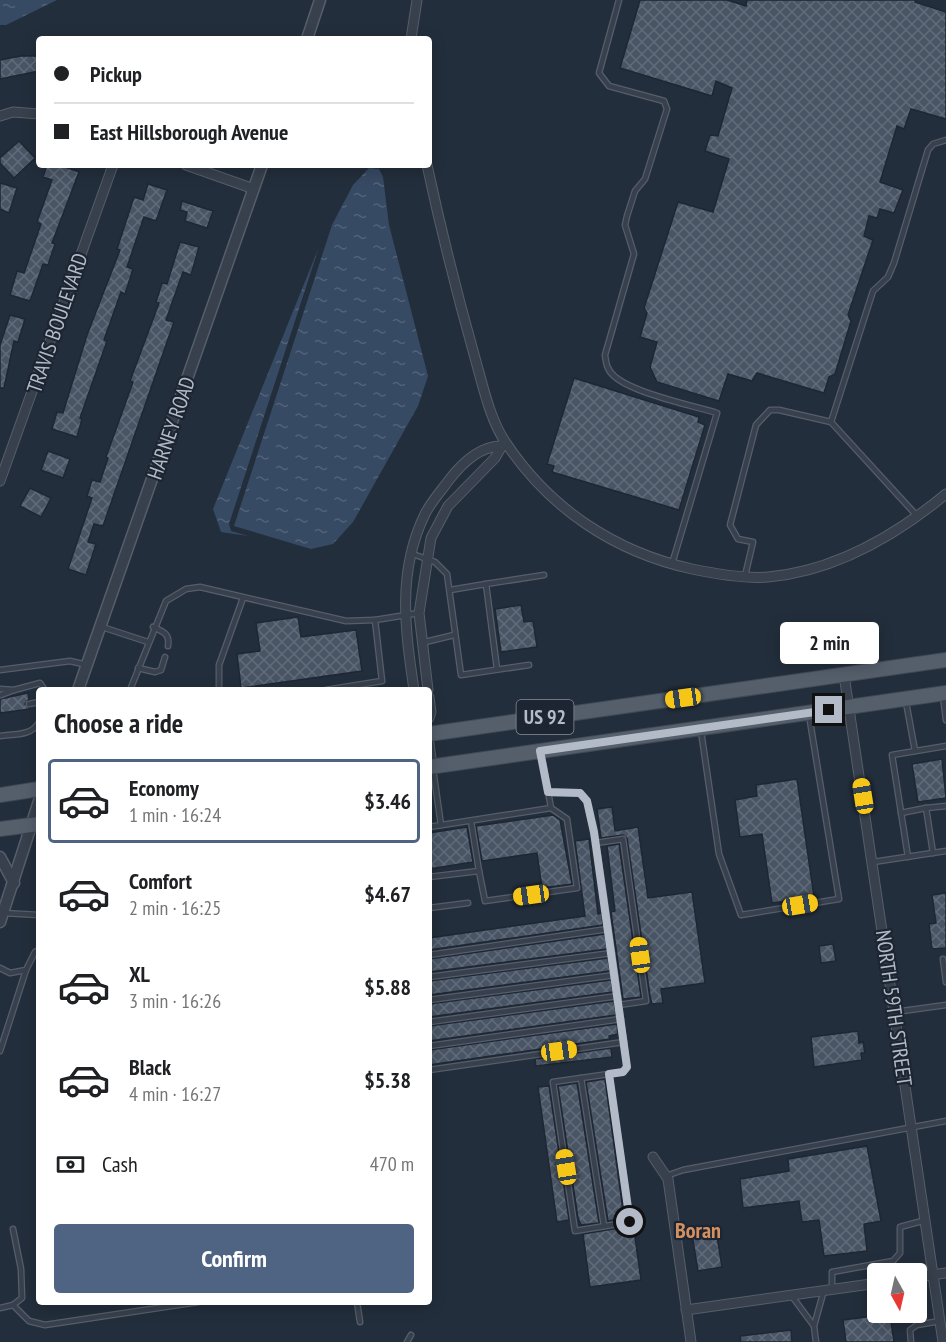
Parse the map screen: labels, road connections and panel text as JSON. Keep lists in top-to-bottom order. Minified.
{"streets":{"main road":["US 92"],"street":["TRAVIS BOULEVARD","HARNEY ROAD","NORTH 59TH STREET"]},"crossings":[["US 92","NORTH 59TH STREET"]],"districts":["Boran"],"north":"bottom","page":{"banner":["Pickup","East Hillsborough Avenue"],"bubble":"2 min","heading":"Choose a ride","list":[{"name":"Economy","note":"1 min · 16:24","value":"$3.46"},{"name":"Comfort","note":"2 min · 16:25","value":"$4.67"},{"name":"XL","note":"3 min · 16:26","value":"$5.88"},{"name":"Black","note":"4 min · 16:27","value":"$5.38"}],"pay":["Cash","470 m"],"buttons":"Confirm"}}
